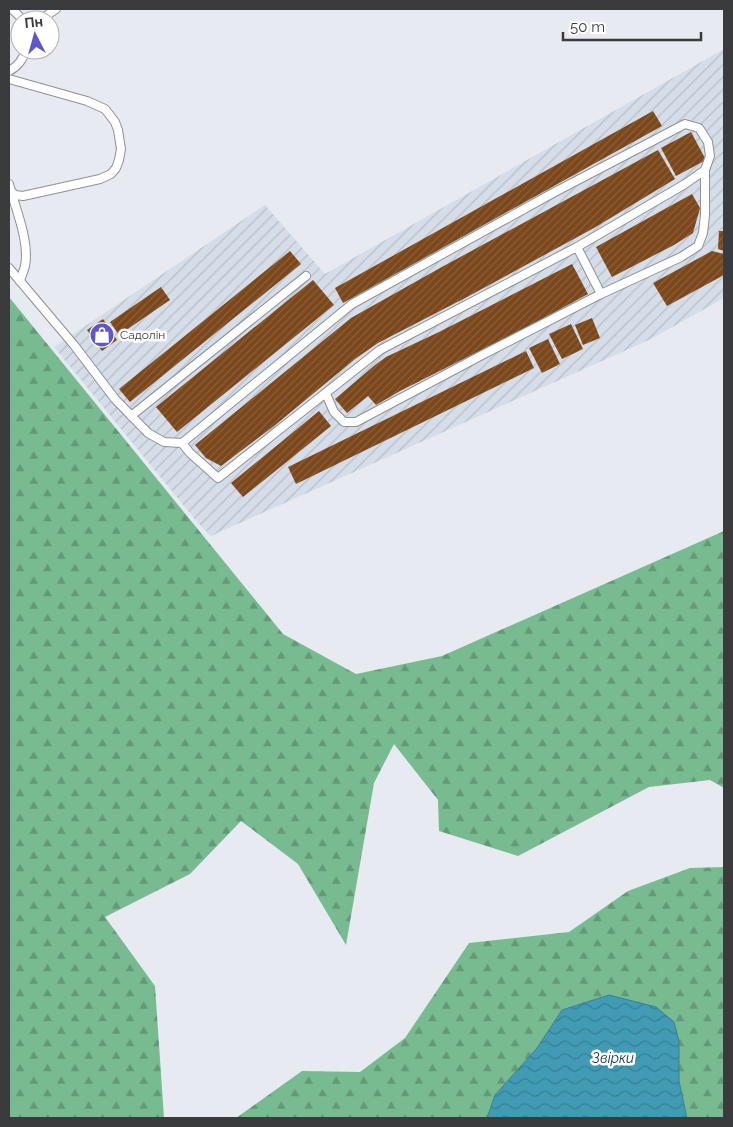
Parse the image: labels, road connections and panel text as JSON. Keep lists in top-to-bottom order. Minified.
{"water":["Звірки"],"places":{"shop":["Садолін"]},"scale_bar":"50 m","north":"top"}
